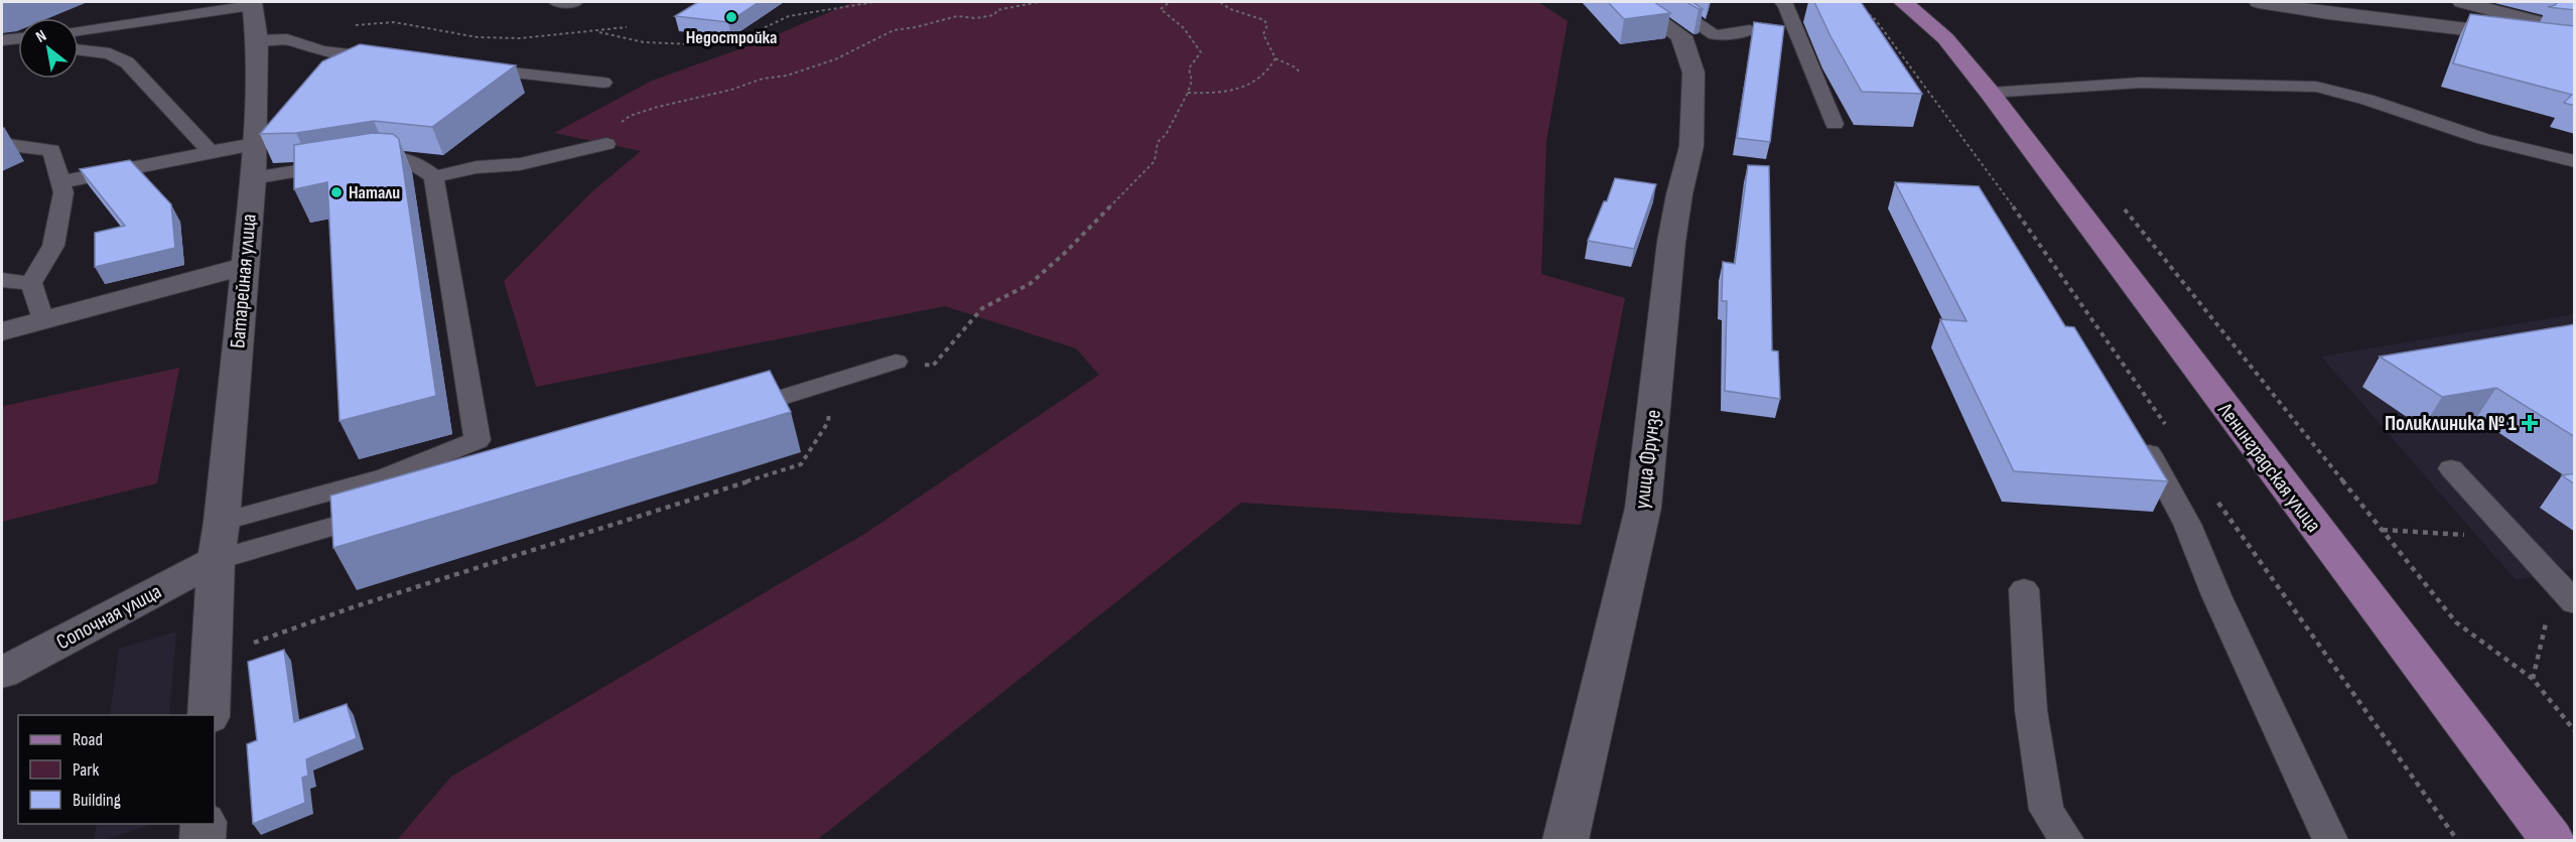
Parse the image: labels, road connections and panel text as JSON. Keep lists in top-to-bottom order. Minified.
{"streets":{"main road":["Ленинградская улица"],"street":["Батарейная улица","улица Фрунзе","Сопочная улица"]},"crossings":[["Батарейная улица","Сопочная улица"]],"places":{"other":["Недостройка","Натали"],"health":["Поликлиника № 1"]},"legend":["Road","Park","Building"],"north":"top left"}
